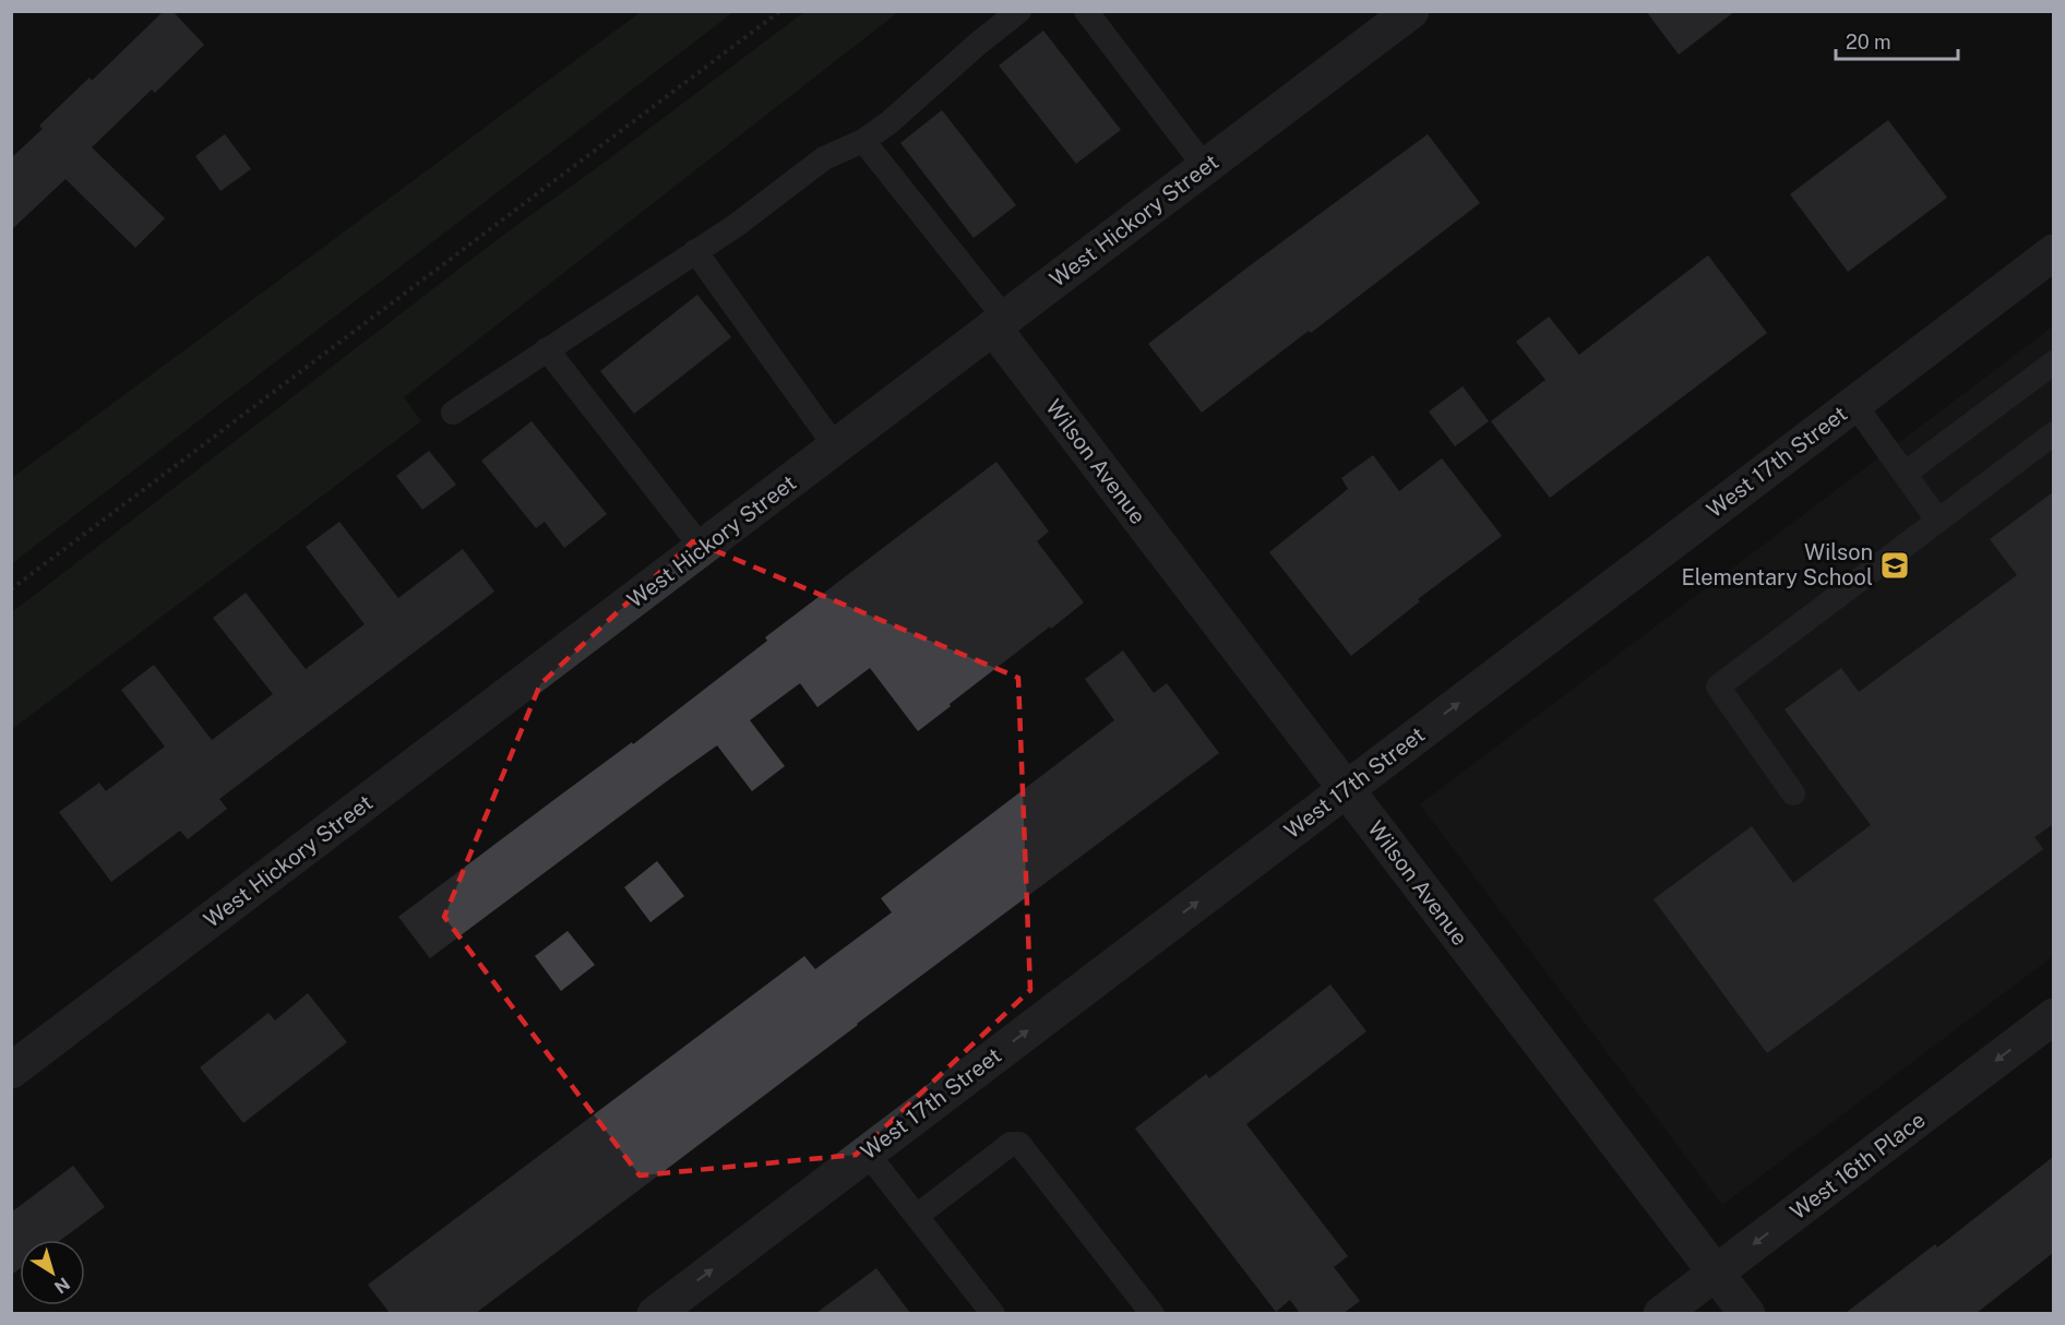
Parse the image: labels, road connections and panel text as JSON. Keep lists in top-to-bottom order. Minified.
{"streets":{"street":["West Hickory Street","Wilson Avenue","West 17th Street","West 16th Place"]},"crossings":[["West Hickory Street","Wilson Avenue"],["Wilson Avenue","West 17th Street"],["Wilson Avenue","West 16th Place"]],"one_way":["West 17th Street","West 16th Place"],"places":{"school or university":["Wilson Elementary School"]},"scale_bar":"20 m","north":"bottom right"}
